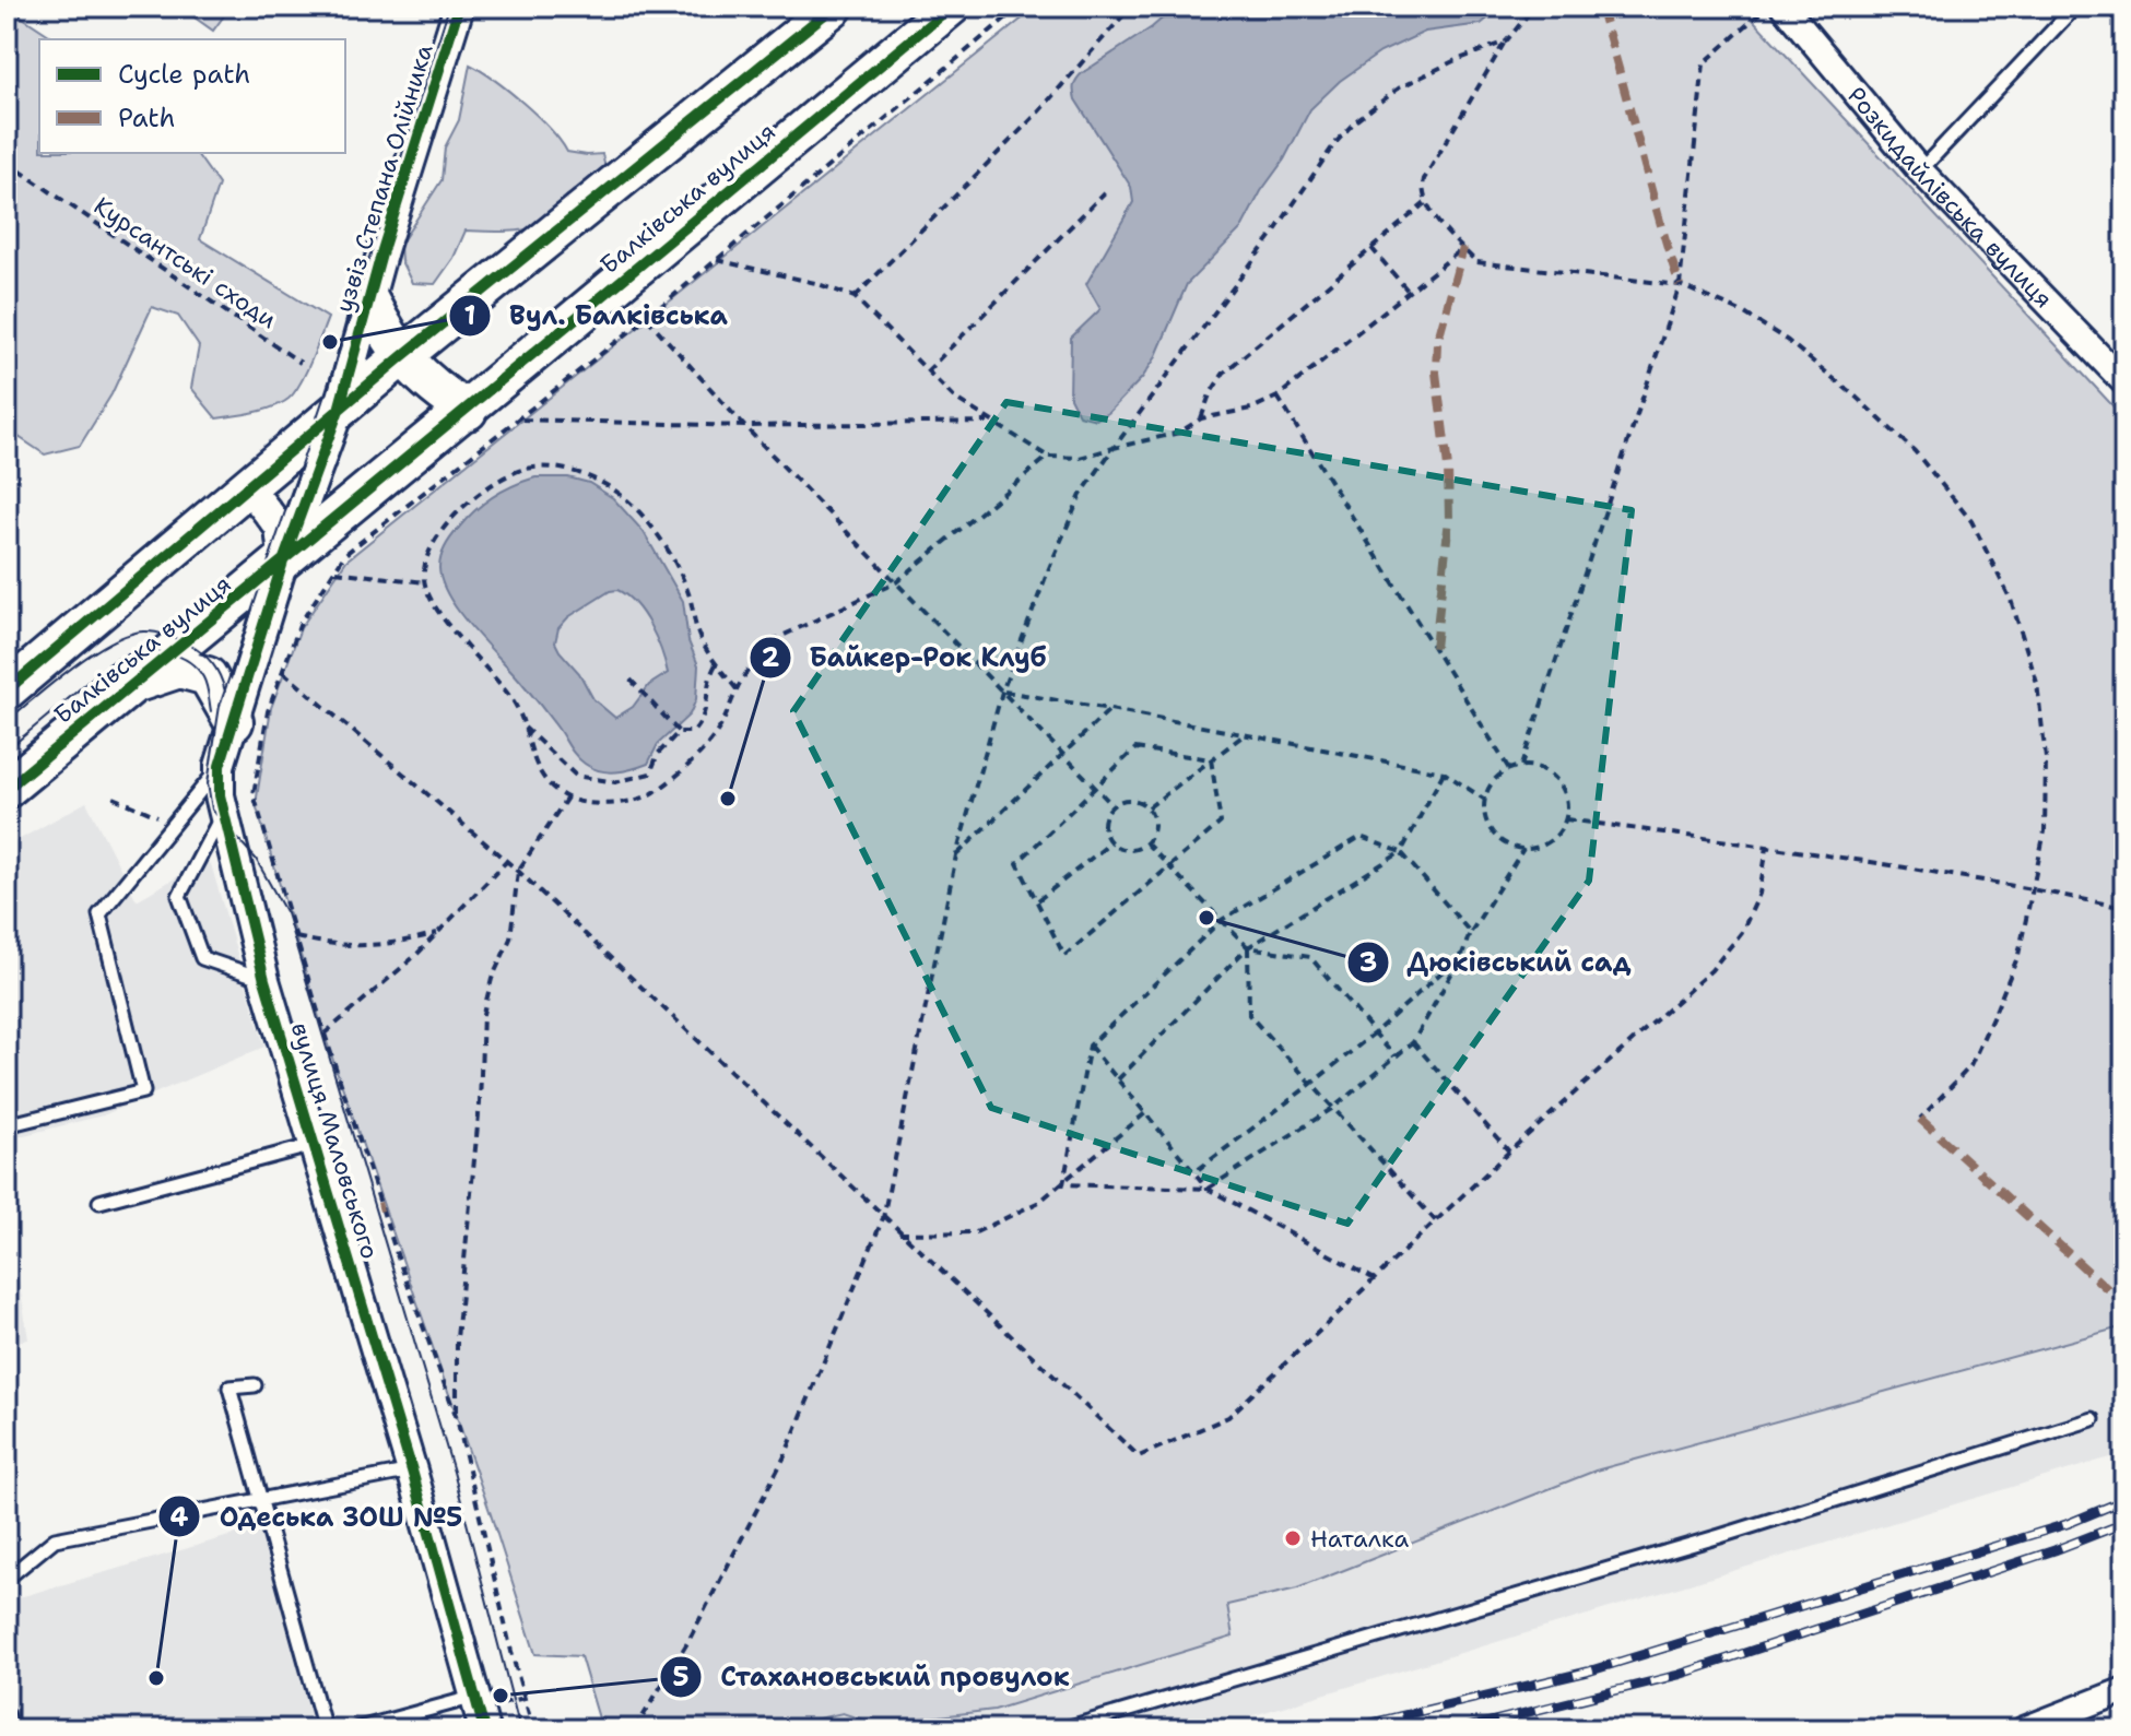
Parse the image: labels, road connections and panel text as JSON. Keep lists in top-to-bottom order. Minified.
{"streets":{"main road":["Балківська вулиця"],"street":["узвіз Степана Олійника","Розкидайлівська вулиця","вулиця Маловського"],"path":["Курсантські сходи"]},"crossings":[["узвіз Степана Олійника","Балківська вулиця"],["узвіз Степана Олійника","вулиця Маловського"],["Балківська вулиця","вулиця Маловського"]],"places":["Вул. Балківська","Байкер-Рок Клуб","Дюківський сад","Наталка","Одеська ЗОШ №5","Стахановський провулок"],"legend":["Cycle path","Path"]}
